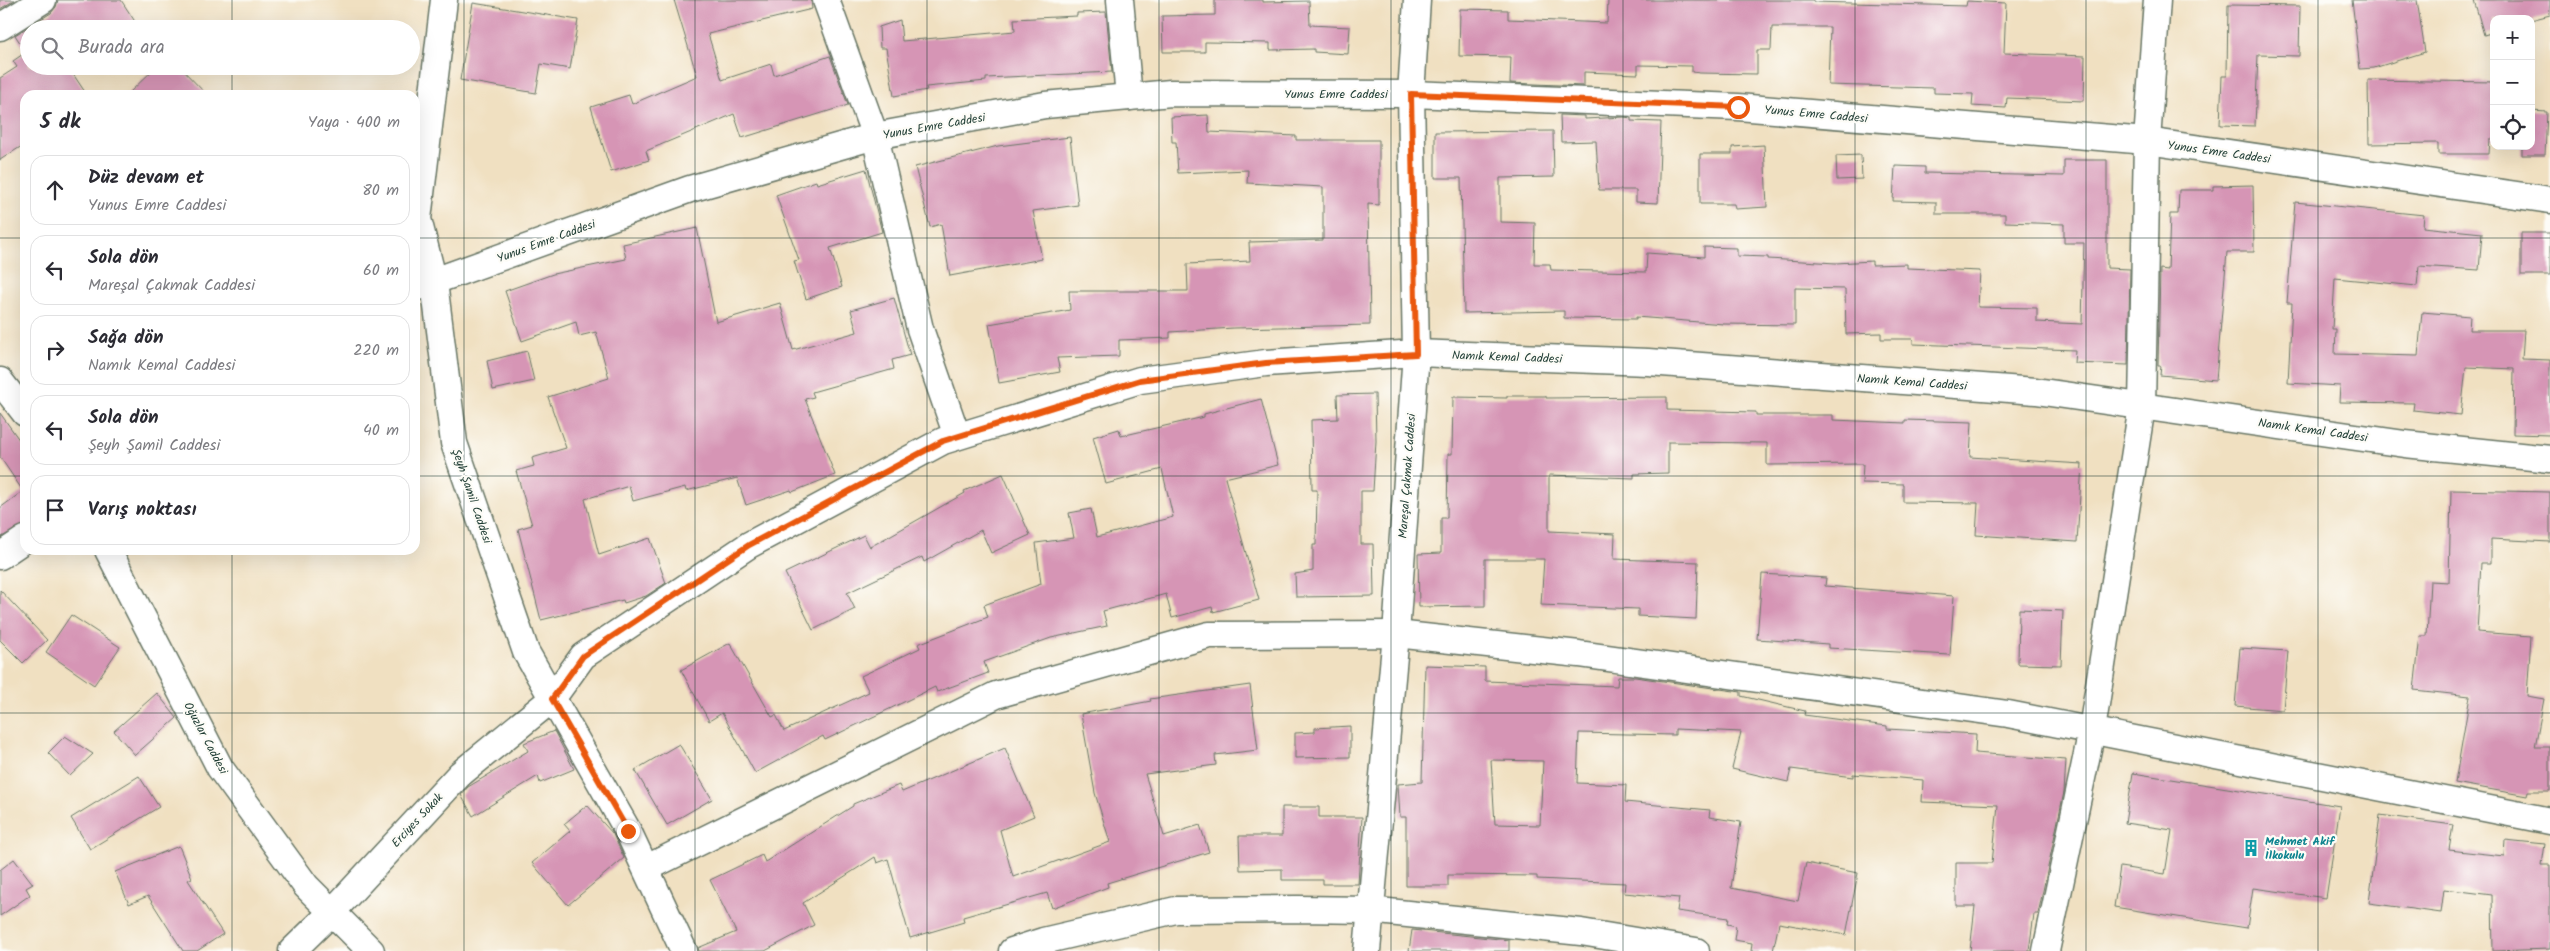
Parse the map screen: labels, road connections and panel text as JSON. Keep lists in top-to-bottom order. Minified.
{"streets":{"street":["Yunus Emre Caddesi","Namık Kemal Caddesi","Mareşal Çakmak Caddesi","Şeyh Şamil Caddesi","Oğuzlar Caddesi","Erciyes Sokak"]},"crossings":[["Yunus Emre Caddesi","Mareşal Çakmak Caddesi"],["Yunus Emre Caddesi","Şeyh Şamil Caddesi"],["Namık Kemal Caddesi","Mareşal Çakmak Caddesi"],["Namık Kemal Caddesi","Şeyh Şamil Caddesi"],["Namık Kemal Caddesi","Erciyes Sokak"],["Şeyh Şamil Caddesi","Erciyes Sokak"],["Oğuzlar Caddesi","Erciyes Sokak"]],"places":{"building":["Mehmet Akif İlkokulu"]},"page":{"map_buttons":["+","−"],"search":"Burada ara","heading":["5 dk","Yaya · 400 m"],"list":[["Düz devam et","Yunus Emre Caddesi","80 m"],["Sola dön","Mareşal Çakmak Caddesi","60 m"],["Sağa dön","Namık Kemal Caddesi","220 m"],["Sola dön","Şeyh Şamil Caddesi","40 m"],"Varış noktası"]}}
